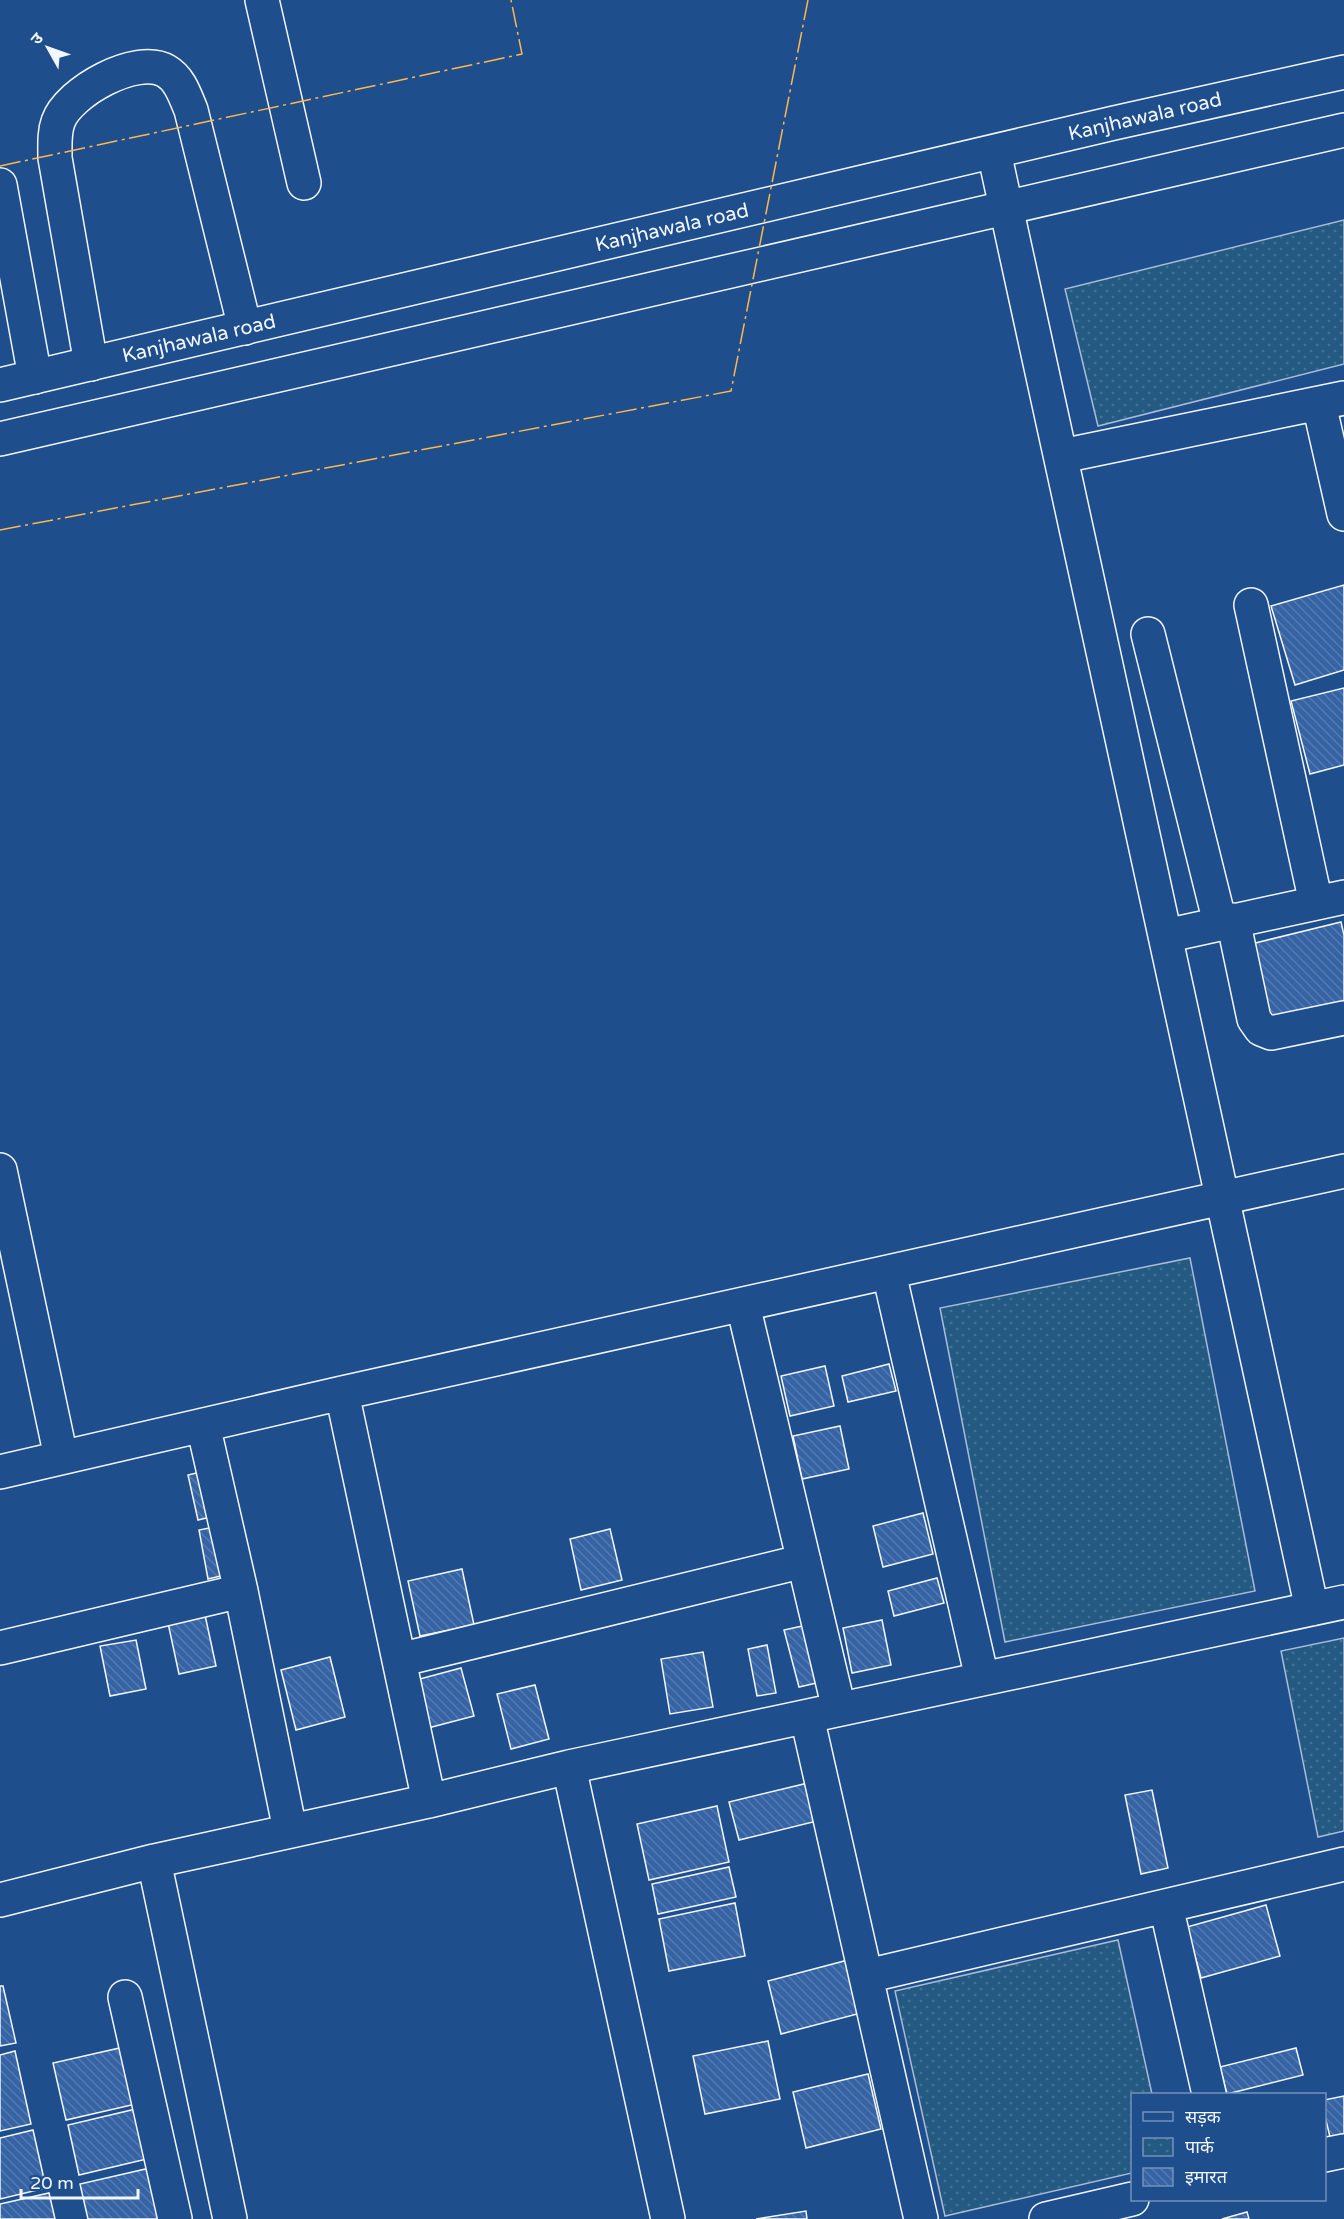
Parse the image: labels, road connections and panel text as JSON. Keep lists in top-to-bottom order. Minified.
{"streets":{"street":["Kanjhawala road"]},"legend":["सड़क","पार्क","इमारत"],"scale_bar":"20 m","north":"top left"}
